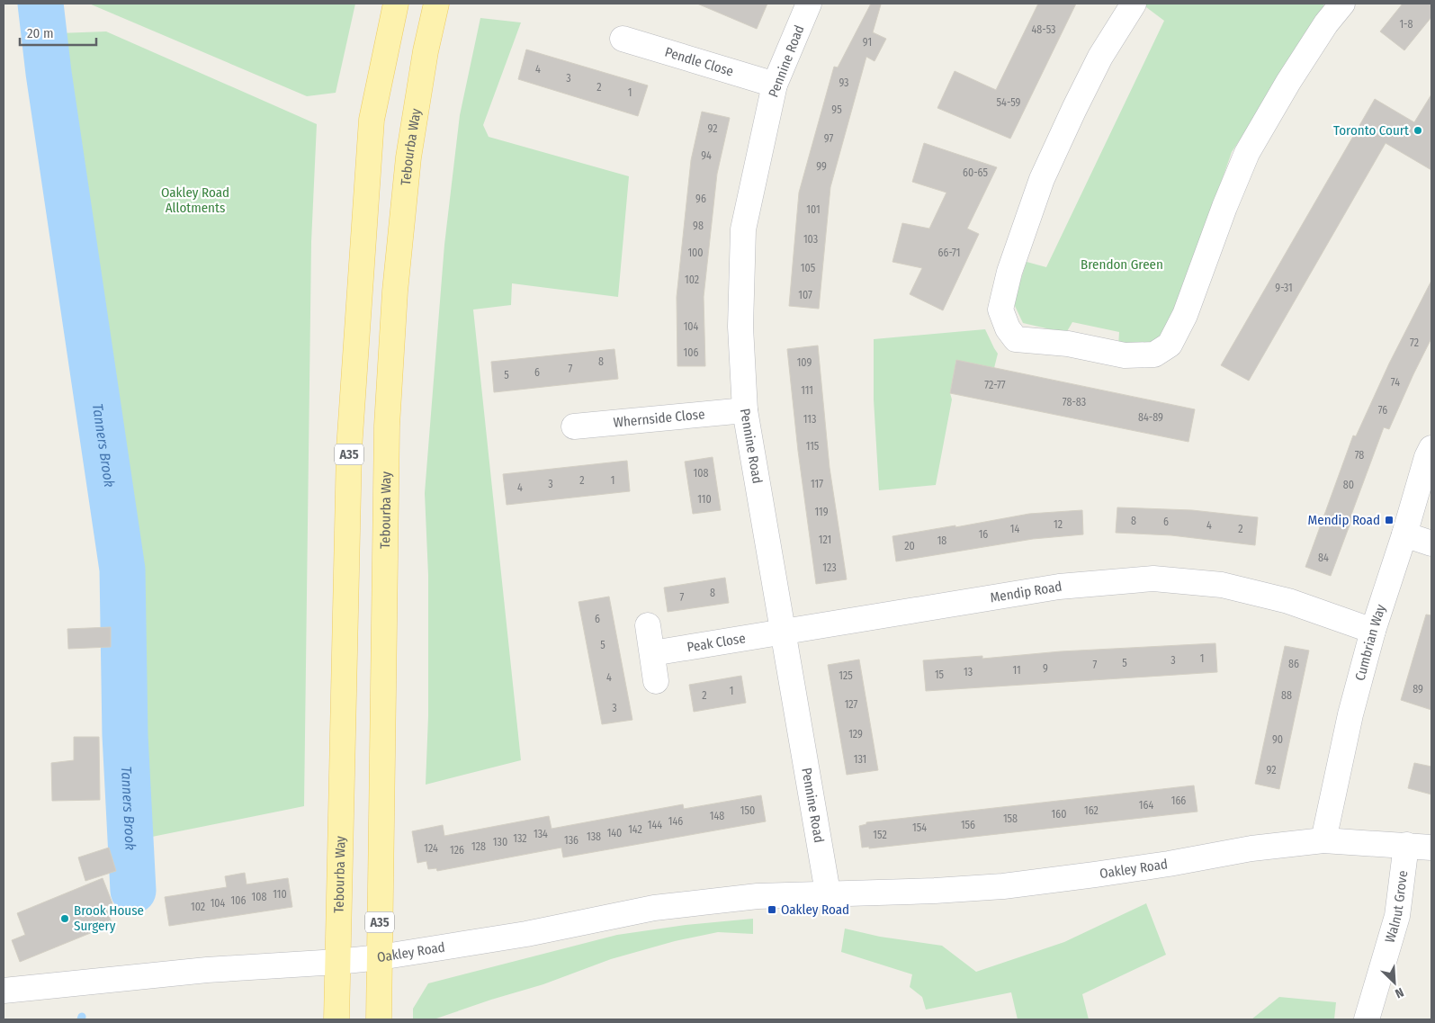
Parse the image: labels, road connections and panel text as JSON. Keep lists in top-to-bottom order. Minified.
{"streets":{"main road":["Tebourba Way","A35"],"street":["Pennine Road","Pendle Close","Whernside Close","Mendip Road","Cumbrian Way","Peak Close","Oakley Road","Walnut Grove"]},"crossings":[["Pennine Road","Pendle Close"],["Pennine Road","Whernside Close"],["Pennine Road","Mendip Road"],["Pennine Road","Peak Close"],["Pennine Road","Oakley Road"],["Tebourba Way","Oakley Road"],["Mendip Road","Cumbrian Way"],["Mendip Road","Peak Close"],["Cumbrian Way","Oakley Road"],["Oakley Road","Walnut Grove"]],"water":["Tanners Brook"],"parks":["Oakley Road Allotments","Brendon Green"],"places":{"other":["Toronto Court","Brook House Surgery"],"transit":["Mendip Road","Oakley Road"]},"house_numbers":["1-8","48-53","91","4","3","93","2","1","54-59","95","92","97","94","99","60-65","96","101","98","103","100","66-71","105","102","9-31","107","104","72","106","8","109","7","6","5","74","72-77","111","78-83","76","84-89","113","115","78","108","2","1","3","117","80","4","110","119","8","6","12","4","14","2","16","121","18","20","84","123","8","7","6","5","1","3","5","86","7","9","11","13","15","125","4","89","1","2","88","127","3","129","90","131","92","166","164","150","162","160","148","158","146","144","156","154","142","140","134","152","138","132","136","130","128","124","126","110","108","106","104","102"],"scale_bar":"20 m","north":"bottom right"}
